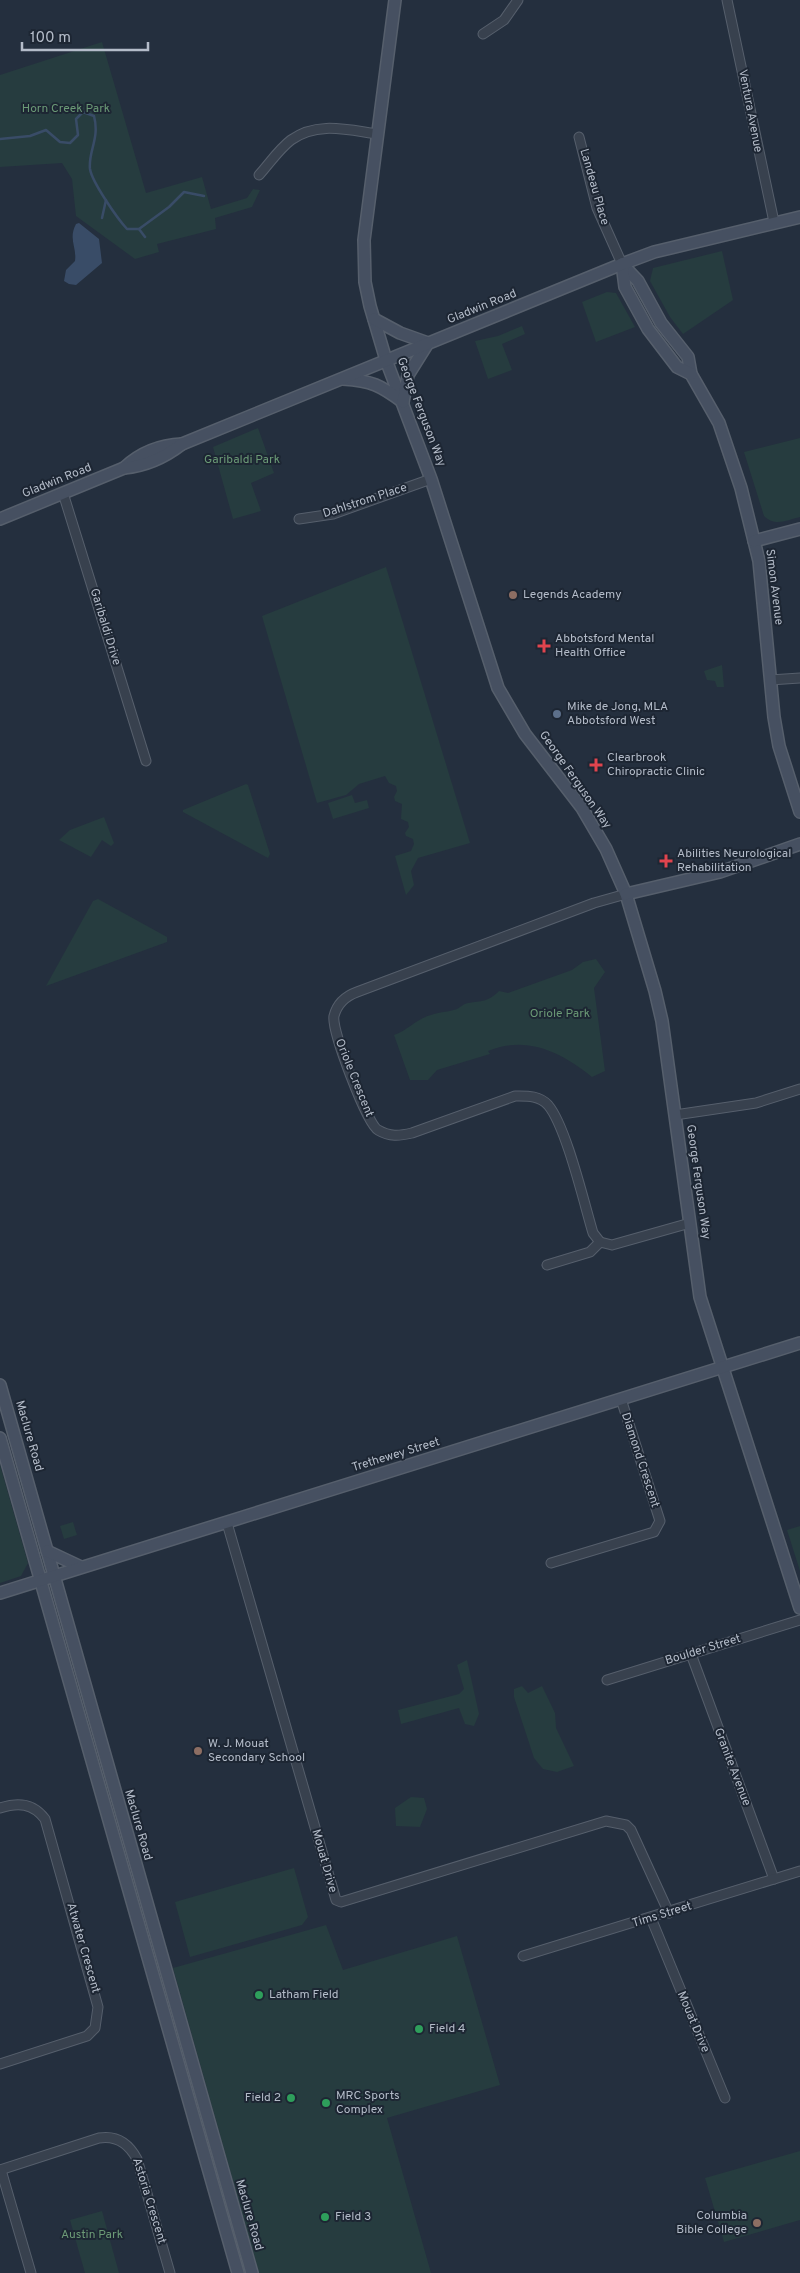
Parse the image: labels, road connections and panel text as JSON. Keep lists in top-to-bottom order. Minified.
{"streets":{"main road":["Gladwin Road","George Ferguson Way","Simon Avenue","Maclure Road","Trethewey Street"],"street":["Ventura Avenue","Landeau Place","Dahlstrom Place","Garibaldi Drive","Oriole Crescent","Diamond Crescent","Boulder Street","Granite Avenue","Mouat Drive","Tims Street","Atwater Crescent","Astoria Crescent"]},"crossings":[["Ventura Avenue","Gladwin Road"],["Landeau Place","Gladwin Road"],["Landeau Place","Simon Avenue"],["Gladwin Road","George Ferguson Way"],["Gladwin Road","Simon Avenue"],["Gladwin Road","Garibaldi Drive"],["George Ferguson Way","Dahlstrom Place"],["George Ferguson Way","Oriole Crescent"],["George Ferguson Way","Trethewey Street"],["Maclure Road","Trethewey Street"],["Trethewey Street","Diamond Crescent"],["Trethewey Street","Mouat Drive"],["Boulder Street","Granite Avenue"],["Granite Avenue","Tims Street"],["Mouat Drive","Tims Street"]],"parks":["Horn Creek Park","Garibaldi Park","Oriole Park","Austin Park"],"places":{"other":["Legends Academy","Mike de Jong, MLA Abbotsford West","W. J. Mouat Secondary School","Latham Field","Field 4","Field 2","MRC Sports Complex","Field 3","Columbia Bible College"],"health":["Abbotsford Mental Health Office","Clearbrook Chiropractic Clinic","Abilities Neurological Rehabilitation"]},"scale_bar":"100 m"}
